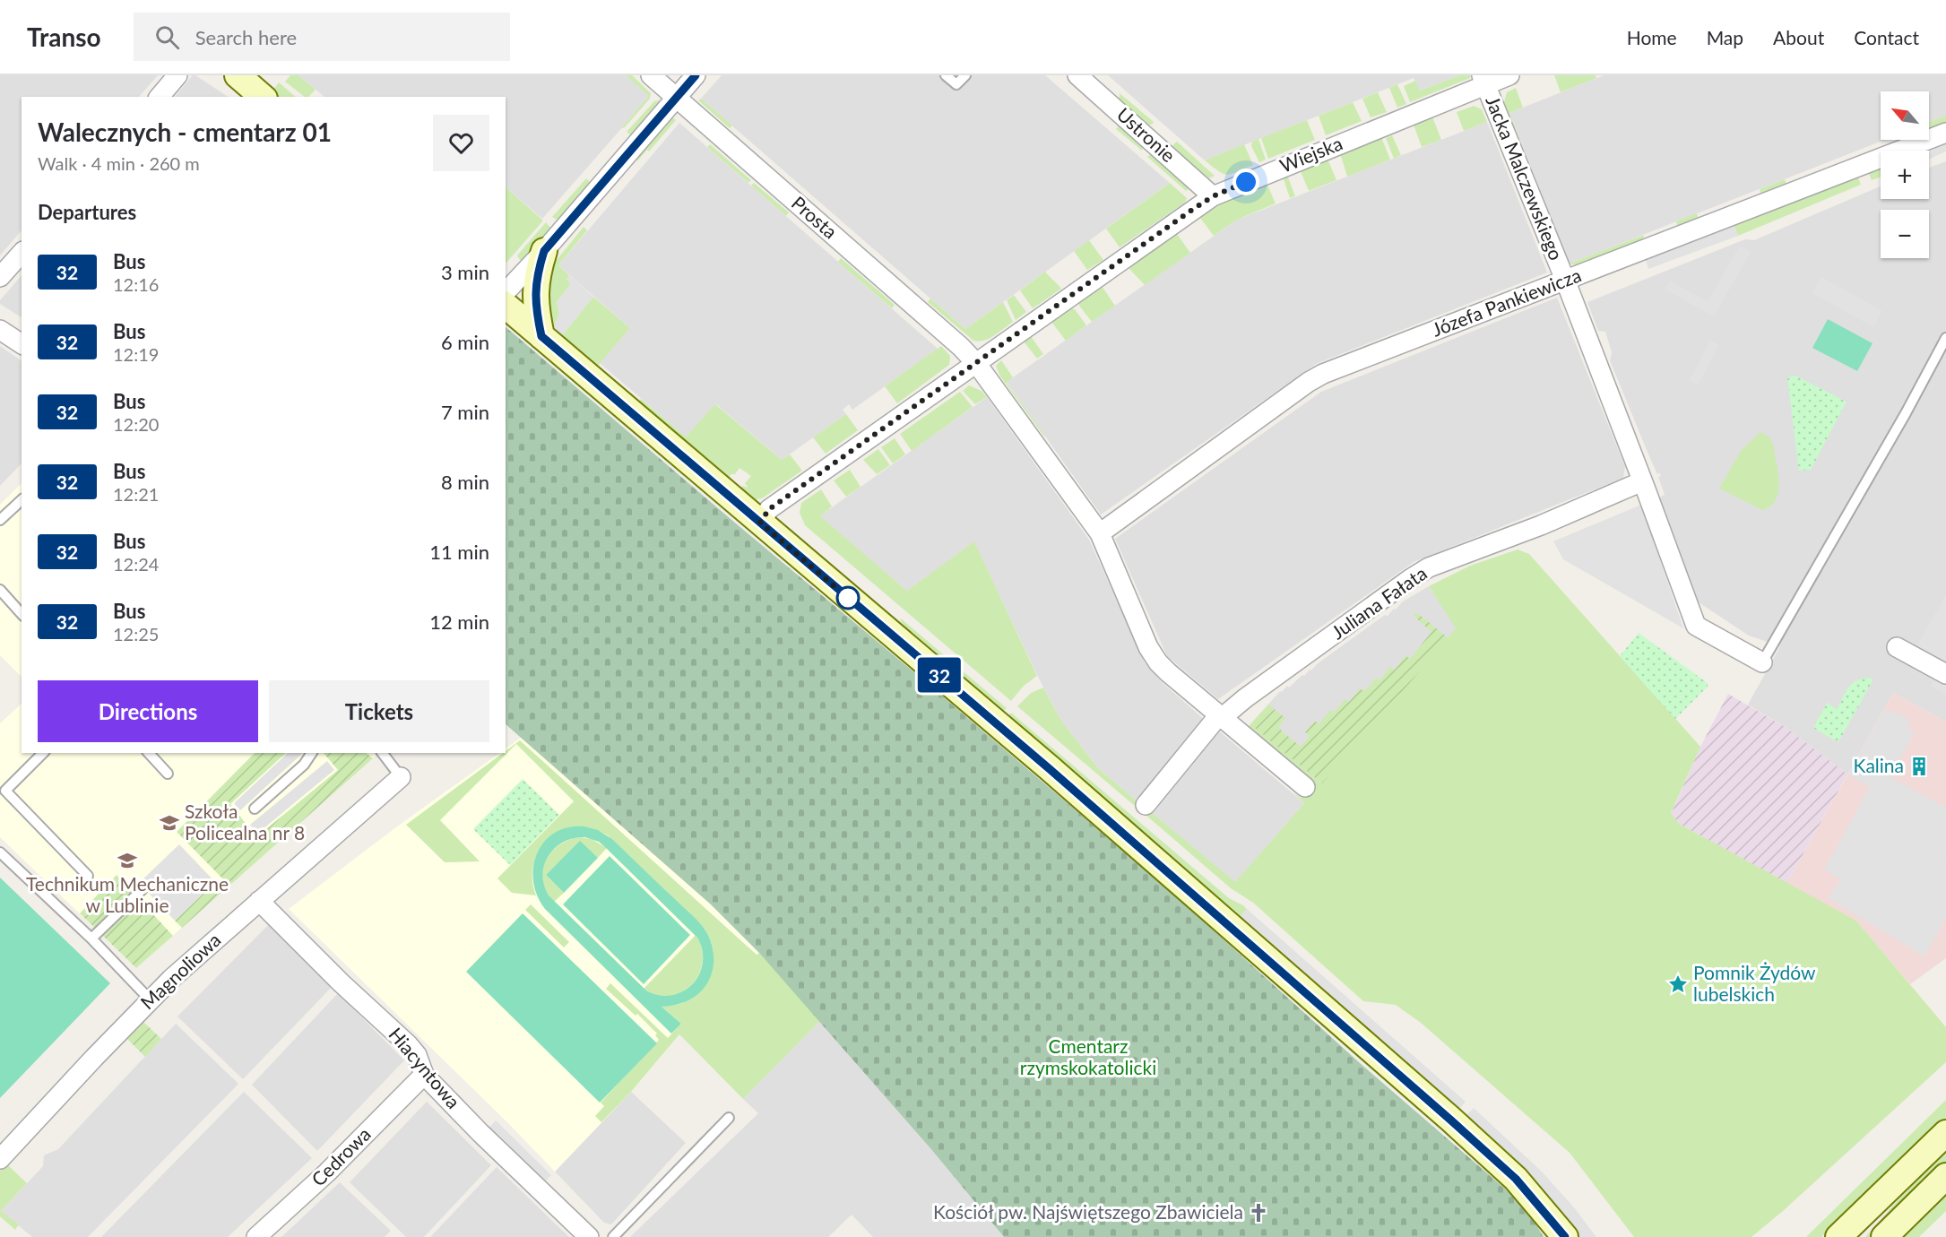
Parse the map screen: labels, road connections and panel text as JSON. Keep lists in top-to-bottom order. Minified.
{"streets":{"street":["Ustronie","Wiejska","Jacka Malczewskiego","Prosta","Józefa Pankiewicza","Juliana Fałata","Magnoliowa","Hiacyntowa","Cedrowa"]},"crossings":[["Ustronie","Wiejska"],["Wiejska","Jacka Malczewskiego"],["Wiejska","Prosta"],["Jacka Malczewskiego","Józefa Pankiewicza"],["Jacka Malczewskiego","Juliana Fałata"],["Prosta","Józefa Pankiewicza"],["Prosta","Juliana Fałata"],["Magnoliowa","Hiacyntowa"],["Hiacyntowa","Cedrowa"]],"parks":["Cmentarz rzymskokatolicki"],"places":{"building":["Kalina"],"school or university":["Szkoła Policealna nr 8","Technikum Mechaniczne w Lublinie"],"place":["Pomnik Żydów lubelskich"],"church":["Kościół pw. Najświętszego Zbawiciela"]},"lines":["bus line 32"],"north":"top left","page":{"header":"Transo","search":"Search here","nav":["Home","Map","About","Contact"],"on_map":"32","map_buttons":["+","−"],"heading":[["Walecznych - cmentarz 01","Walk · 4 min · 260 m"],"Departures"],"list":[{"mark":"32","name":"Bus","note":"12:16","value":"3 min"},{"mark":"32","name":"Bus","note":"12:19","value":"6 min"},{"mark":"32","name":"Bus","note":"12:20","value":"7 min"},{"mark":"32","name":"Bus","note":"12:21","value":"8 min"},{"mark":"32","name":"Bus","note":"12:24","value":"11 min"},{"mark":"32","name":"Bus","note":"12:25","value":"12 min"}],"buttons":["Directions","Tickets"]}}
